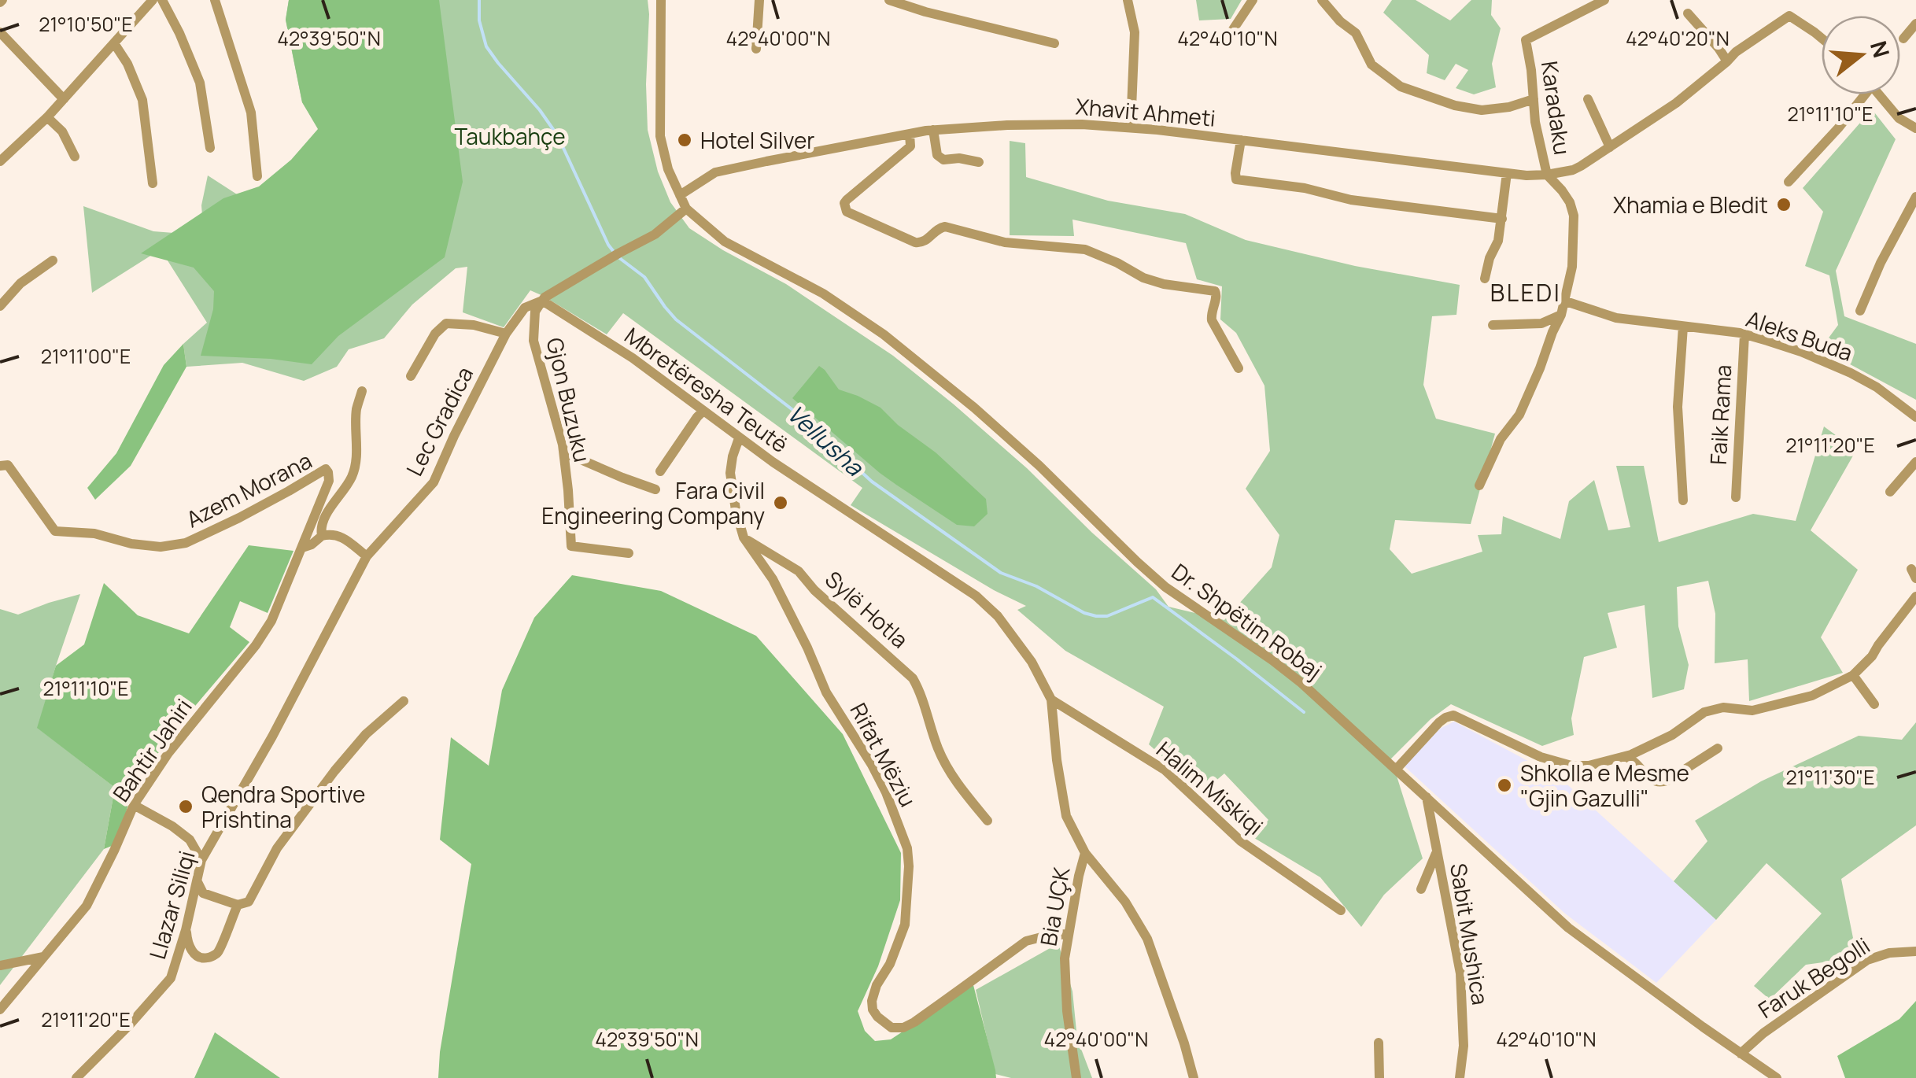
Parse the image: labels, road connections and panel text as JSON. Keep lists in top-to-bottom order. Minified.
{"streets":{"street":["Karadaku","Xhavit Ahmeti","Aleks Buda","Mbretëresha Teutë","Gjon Buzuku","Faik Rama","Lec Gradica","Azem Morana","Sylë Hotla","Dr. Shpëtim Robaj","Bahtir Jahiri","Rifat Mëziu","Halim Miskiqi","Llazar Siliqi","Bia UÇK","Sabit Mushica","Faruk Begolli"]},"crossings":[["Karadaku","Xhavit Ahmeti"],["Aleks Buda","Faik Rama"],["Mbretëresha Teutë","Gjon Buzuku"],["Mbretëresha Teutë","Lec Gradica"],["Mbretëresha Teutë","Halim Miskiqi"],["Mbretëresha Teutë","Bia UÇK"],["Gjon Buzuku","Lec Gradica"],["Lec Gradica","Dr. Shpëtim Robaj"],["Lec Gradica","Llazar Siliqi"],["Azem Morana","Bahtir Jahiri"],["Sylë Hotla","Rifat Mëziu"],["Dr. Shpëtim Robaj","Sabit Mushica"],["Dr. Shpëtim Robaj","Faruk Begolli"],["Rifat Mëziu","Bia UÇK"],["Halim Miskiqi","Bia UÇK"]],"districts":["BLEDI"],"water":["Vellusha"],"parks":["Taukbahçe"],"places":["Hotel Silver","Xhamia e Bledit","Fara Civil Engineering Company","Shkolla e Mesme \"Gjin Gazulli\"","Qendra Sportive Prishtina"],"north":"right","coordinates":["21°10'50\"E","42°39'50\"N","42°40'00\"N","42°40'10\"N","42°40'20\"N","21°11'10\"E","21°11'00\"E","21°11'20\"E","21°11'30\"E"]}
